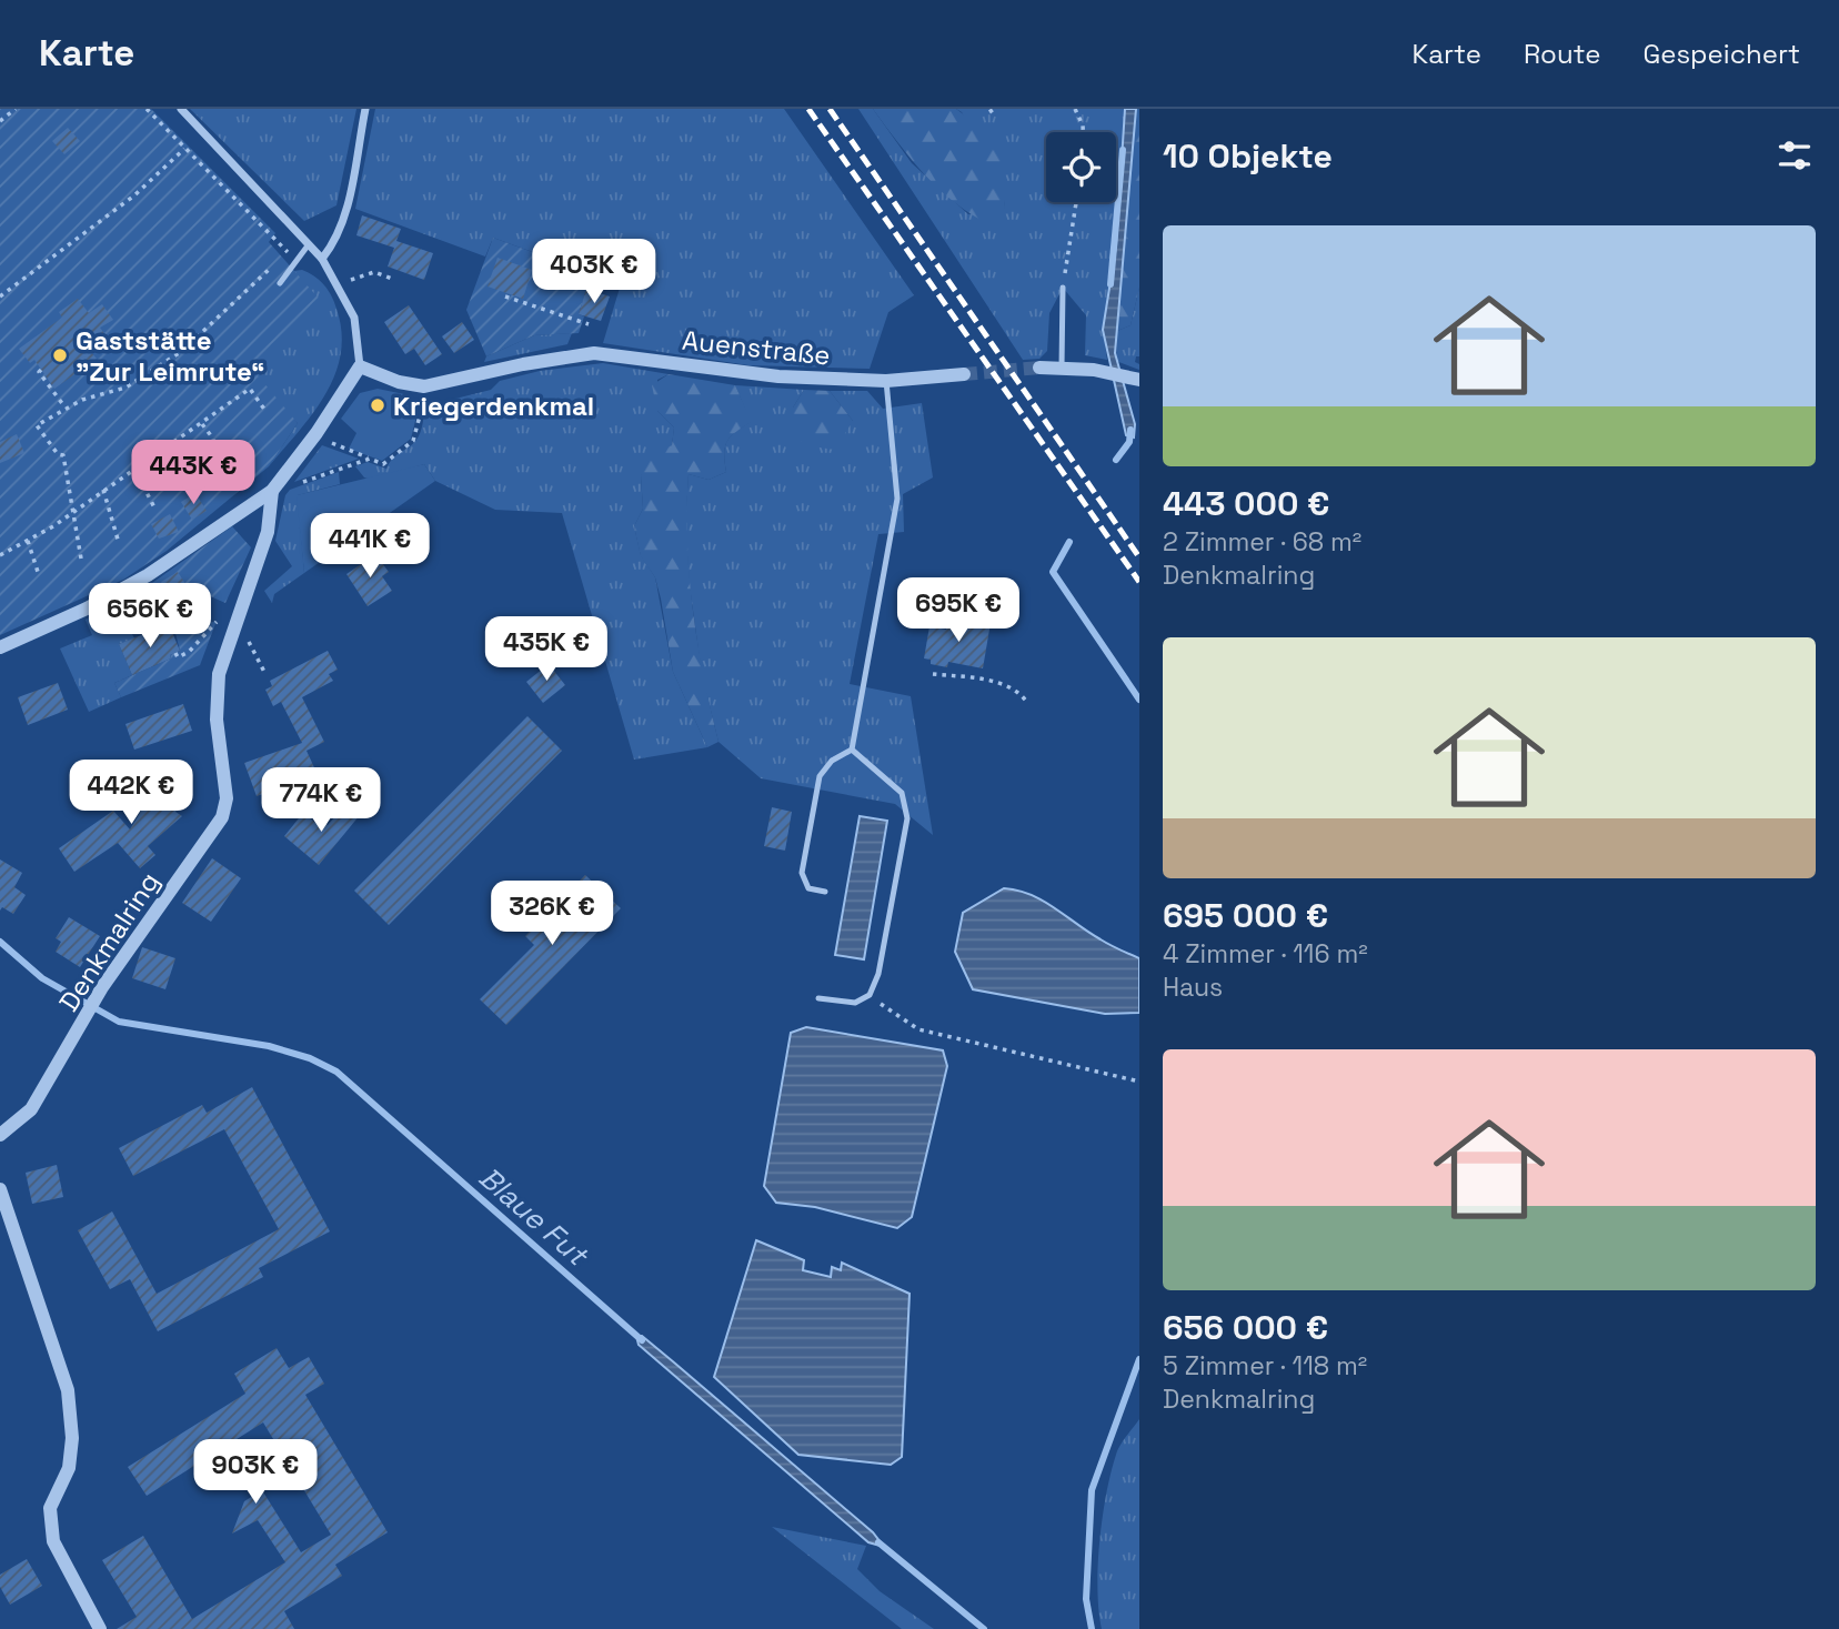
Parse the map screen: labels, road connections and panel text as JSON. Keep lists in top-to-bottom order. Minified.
{"streets":{"street":["Auenstraße","Denkmalring"]},"water":["Blaue Fut"],"places":["Gaststätte \"Zur Leimrute“","Kriegerdenkmal"],"page":{"header":"Karte","nav":["Karte","Route","Gespeichert"],"heading":"10 Objekte","list":[{"name":"443 000 €","note":"2 Zimmer · 68 m² · Denkmalring"},{"name":"695 000 €","note":"4 Zimmer · 116 m² · Haus"},{"name":"656 000 €","note":"5 Zimmer · 118 m² · Denkmalring"}],"price":["403K €","443K €","441K €","695K €","656K €","435K €","442K €","774K €","326K €","903K €"]}}
